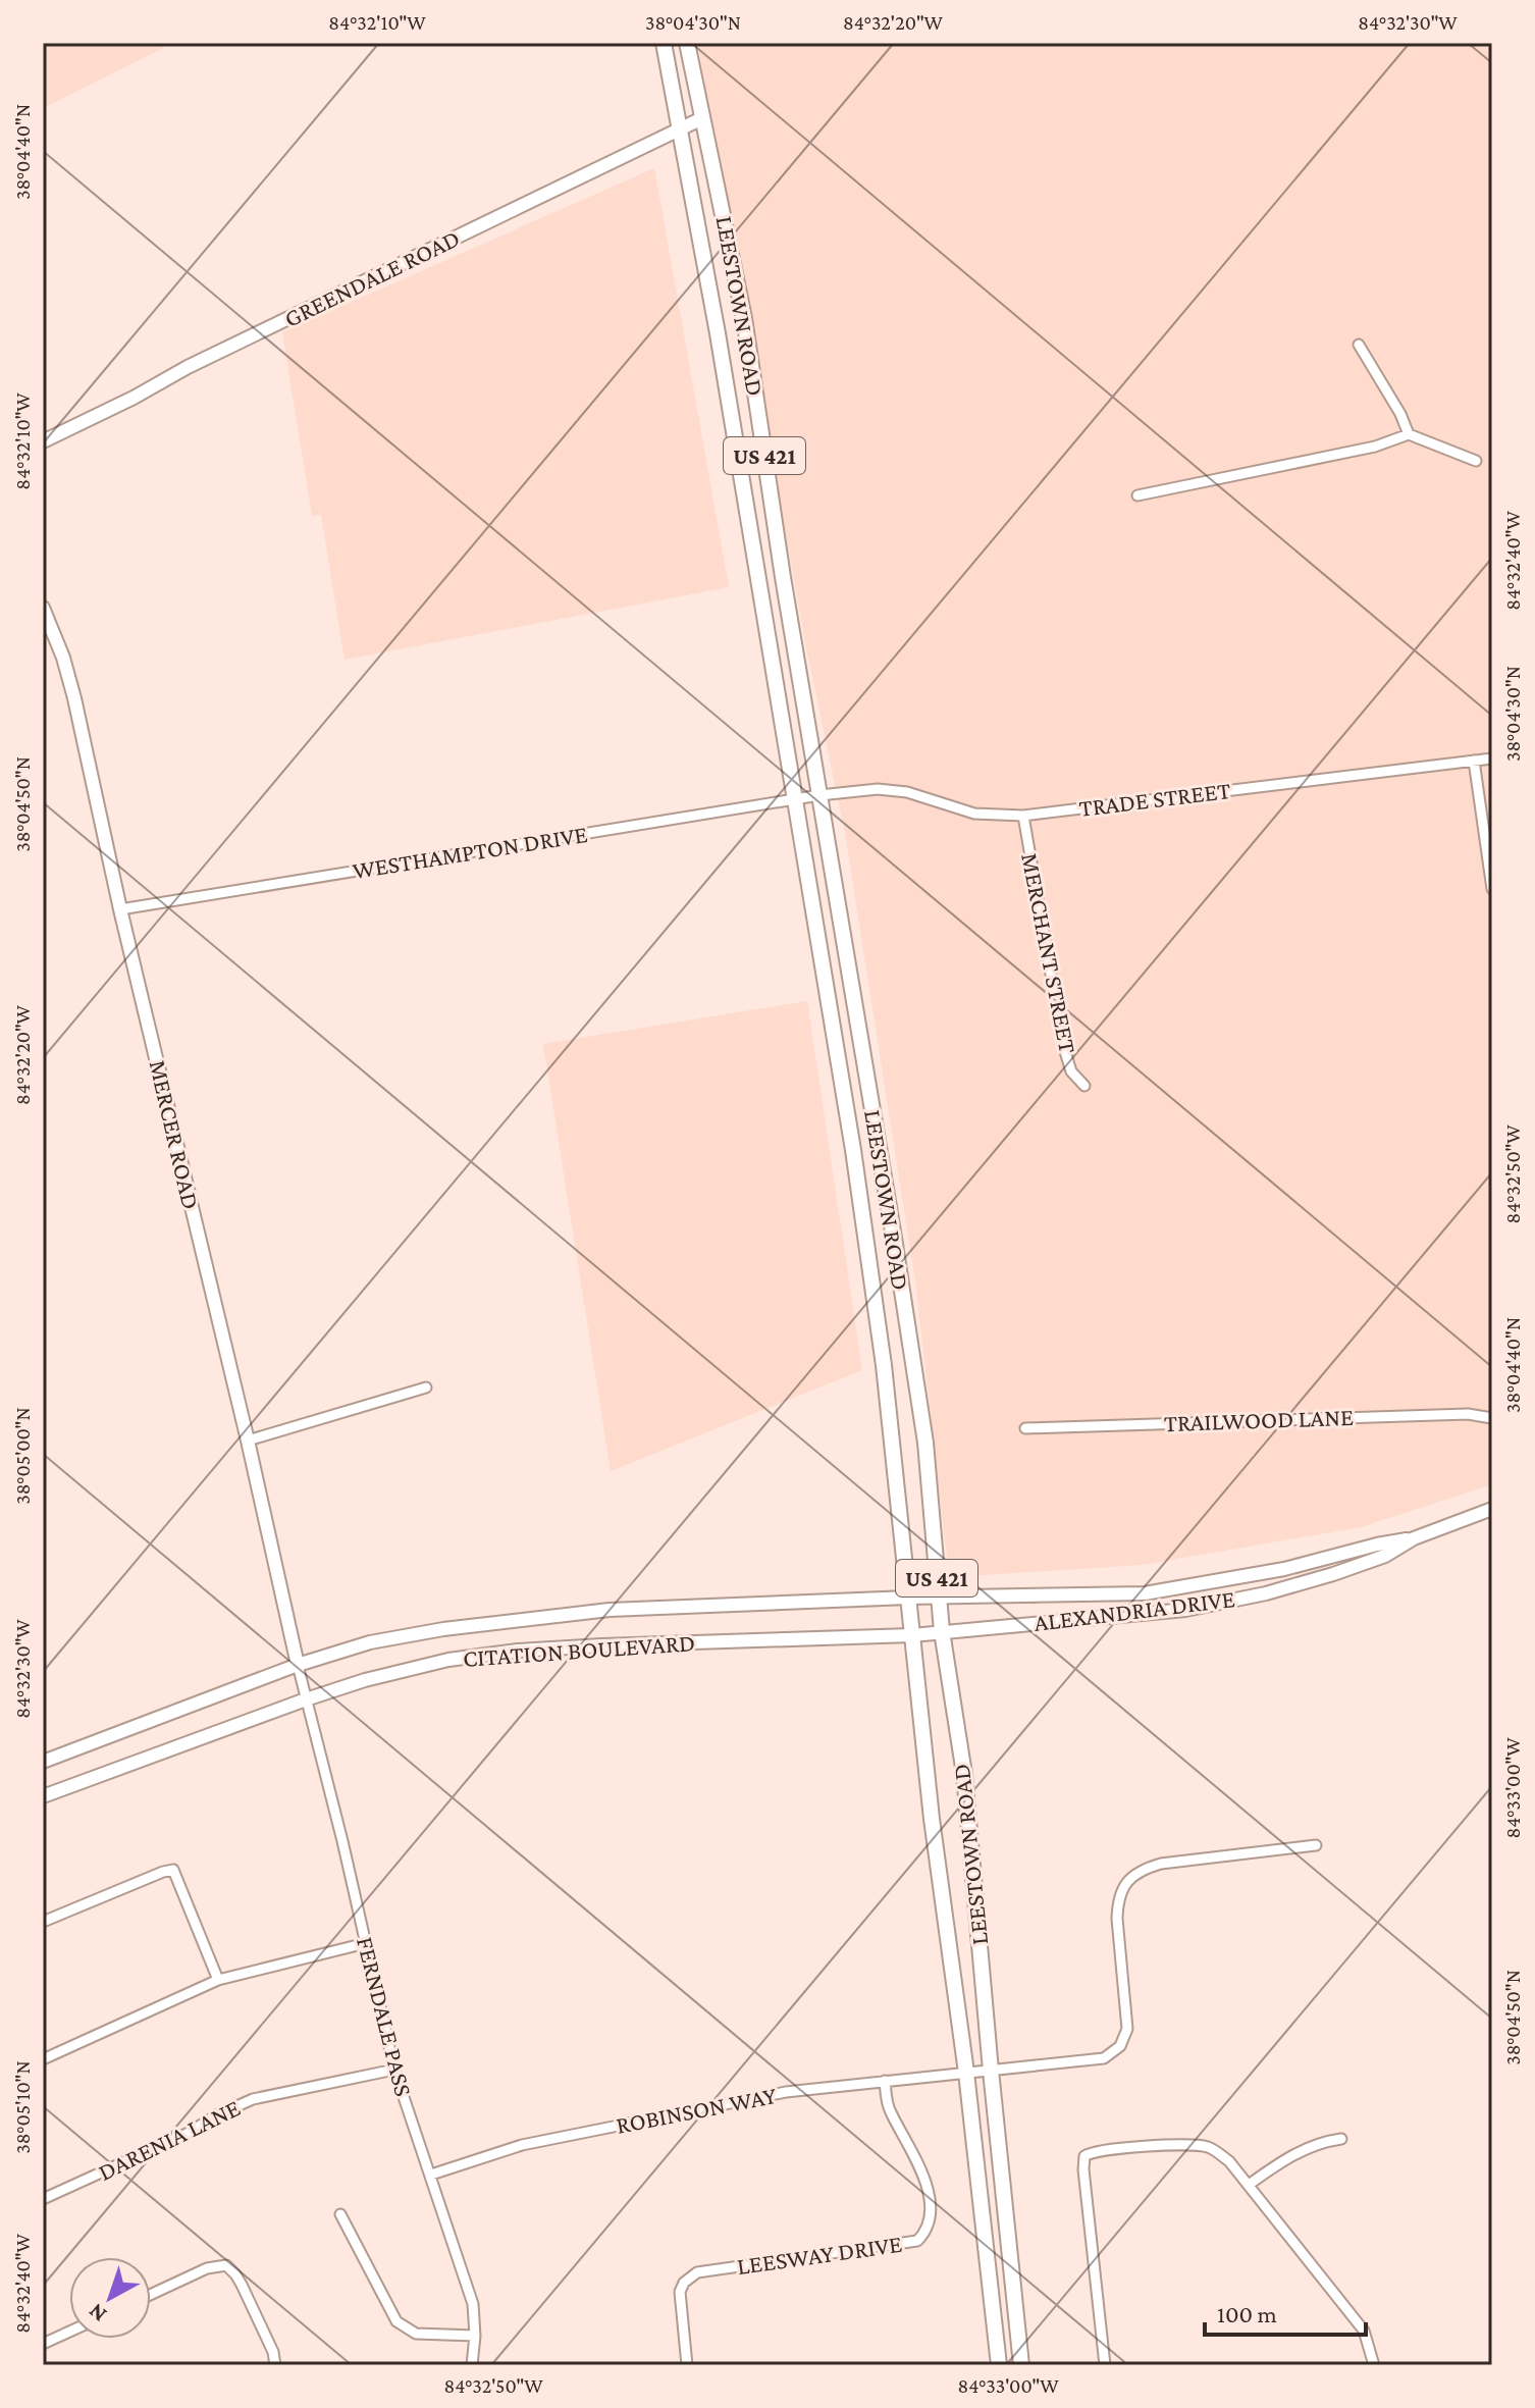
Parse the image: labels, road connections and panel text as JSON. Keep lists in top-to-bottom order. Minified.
{"streets":{"main road":["LEESTOWN ROAD","US 421"],"street":["GREENDALE ROAD","TRADE STREET","WESTHAMPTON DRIVE","MERCHANT STREET","MERCER ROAD","TRAILWOOD LANE","ALEXANDRIA DRIVE","CITATION BOULEVARD","FERNDALE PASS","ROBINSON WAY","DARENIA LANE","LEESWAY DRIVE"]},"crossings":[["GREENDALE ROAD","LEESTOWN ROAD"],["LEESTOWN ROAD","TRADE STREET"],["LEESTOWN ROAD","WESTHAMPTON DRIVE"],["LEESTOWN ROAD","ALEXANDRIA DRIVE"],["LEESTOWN ROAD","CITATION BOULEVARD"],["LEESTOWN ROAD","ROBINSON WAY"],["TRADE STREET","WESTHAMPTON DRIVE"],["TRADE STREET","MERCHANT STREET"],["WESTHAMPTON DRIVE","MERCER ROAD"],["MERCER ROAD","CITATION BOULEVARD"],["MERCER ROAD","FERNDALE PASS"],["ALEXANDRIA DRIVE","CITATION BOULEVARD"],["CITATION BOULEVARD","FERNDALE PASS"],["FERNDALE PASS","ROBINSON WAY"],["FERNDALE PASS","DARENIA LANE"],["ROBINSON WAY","LEESWAY DRIVE"]],"scale_bar":"100 m","north":"bottom left","coordinates":["84°32'10\"W","38°04'30\"N","84°32'20\"W","84°32'30\"W","38°04'40\"N","84°32'40\"W","38°04'50\"N","84°32'50\"W","38°05'00\"N","84°33'00\"W","38°05'10\"N"]}
